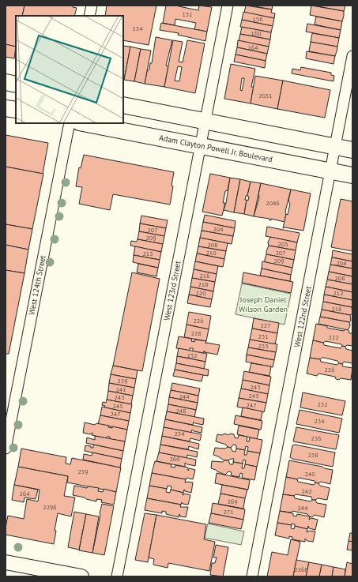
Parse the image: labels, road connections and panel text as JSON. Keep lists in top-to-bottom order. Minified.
{"streets":{"main road":["Adam Clayton Powell Jr. Boulevard"],"street":["West 124th Street","West 123rd Street","West 122nd Street"]},"crossings":[["Adam Clayton Powell Jr. Boulevard","West 123rd Street"],["Adam Clayton Powell Jr. Boulevard","West 122nd Street"]],"parks":["Joseph Daniel Wilson Garden"],"house_numbers":["151","156","154","160","164","2051","2046","204","207","209","205","208","210","207","213","209","204","216","208","218","220","212","216","226","227","228","231","222","233","232","226","239","243","241","245","244","243","232","247","245","248","247","234","254","236","238","260","259","240","242","264","269","2296","244","271","2268"]}
